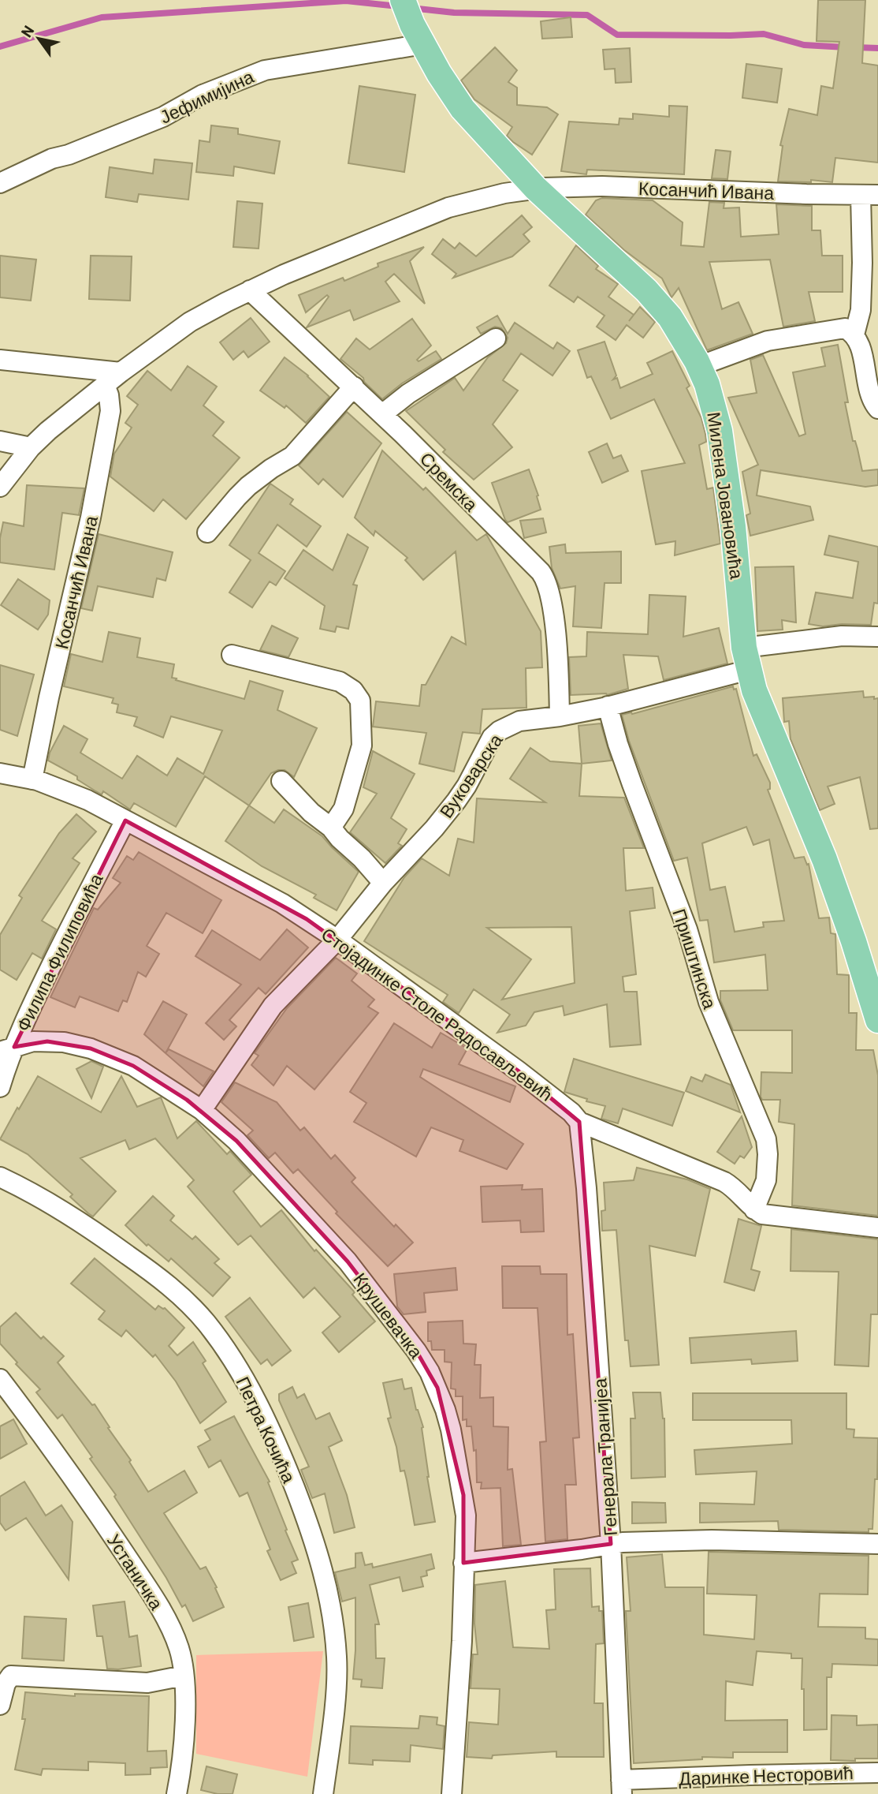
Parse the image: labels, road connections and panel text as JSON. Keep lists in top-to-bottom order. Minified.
{"streets":{"main road":["Милена Јовановића"],"street":["Јефимијина","Косанчић Ивана","Сремска","Вуковарска","Филипа Филиповића","Приштинска","Стојадинке Столе Радосављевић","Крушевачка","Петра Кочића","Генерала Транијеа","Устаничка","Даринке Несторовић"]},"crossings":[["Јефимијина","Милена Јовановића"],["Косанчић Ивана","Сремска"],["Косанчић Ивана","Милена Јовановића"],["Косанчић Ивана","Стојадинке Столе Радосављевић"],["Сремска","Вуковарска"],["Милена Јовановића","Вуковарска"],["Вуковарска","Приштинска"],["Вуковарска","Стојадинке Столе Радосављевић"],["Вуковарска","Крушевачка"],["Филипа Филиповића","Стојадинке Столе Радосављевић"],["Филипа Филиповића","Крушевачка"],["Приштинска","Стојадинке Столе Радосављевић"],["Стојадинке Столе Радосављевић","Генерала Транијеа"],["Генерала Транијеа","Даринке Несторовић"]],"north":"top left"}
